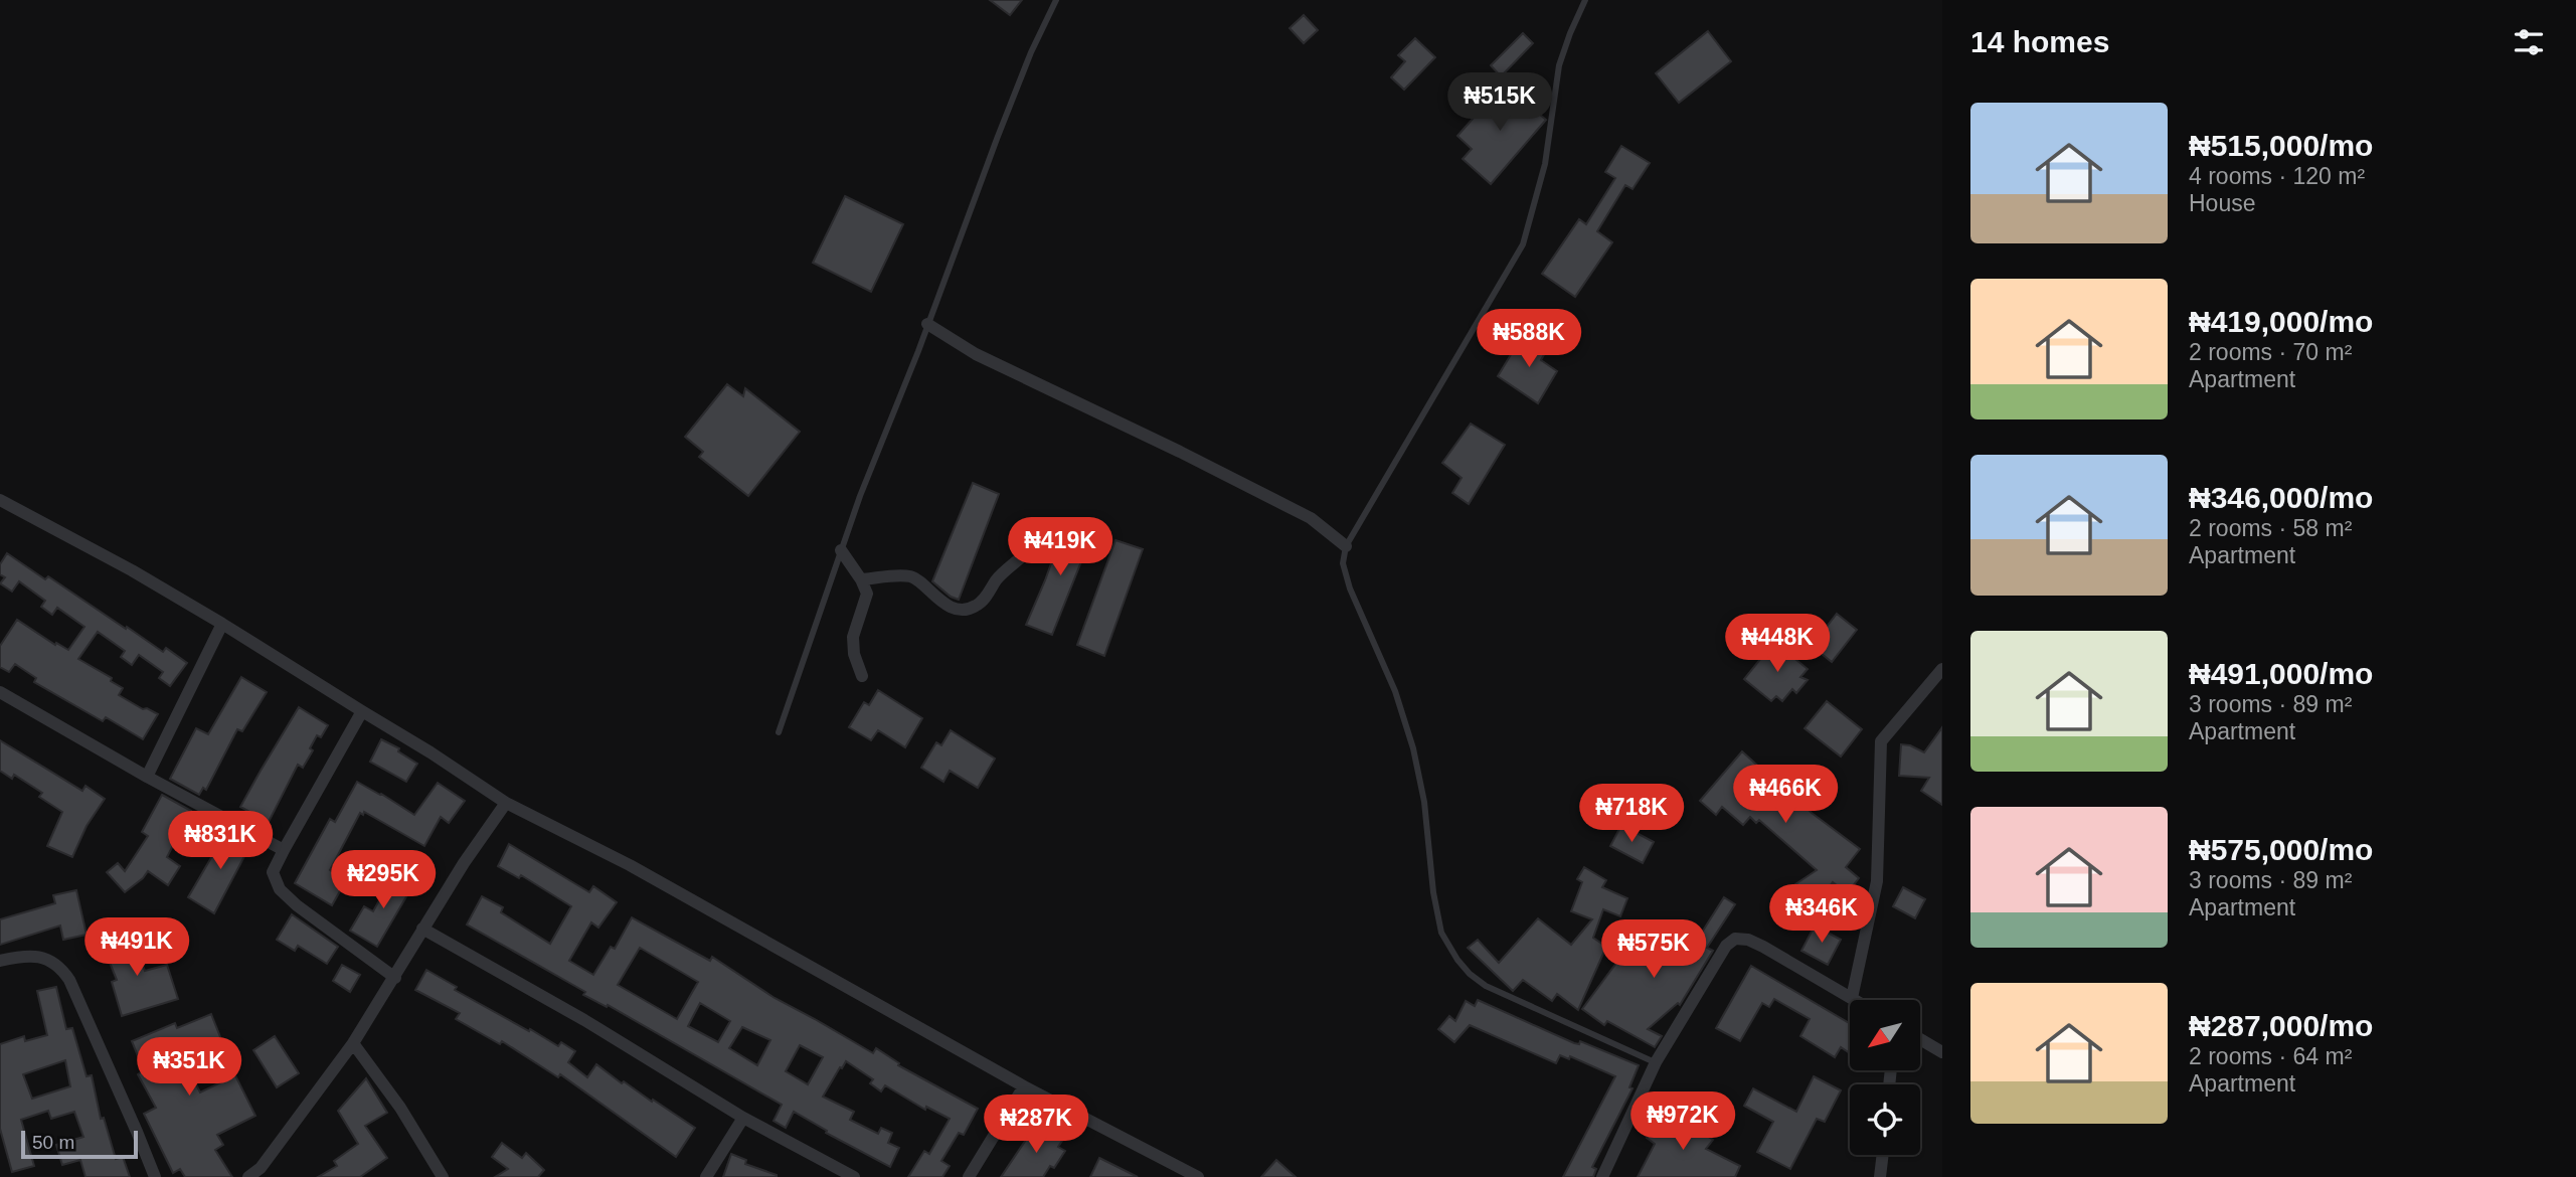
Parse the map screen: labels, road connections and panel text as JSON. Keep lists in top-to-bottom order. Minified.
{"scale_bar":"50 m","north":"bottom left","page":{"heading":"14 homes","price":["₦515K","₦588K","₦419K","₦448K","₦466K","₦718K","₦831K","₦295K","₦346K","₦491K","₦575K","₦351K","₦972K","₦287K"],"list":[{"name":"₦515,000/mo","note":"4 rooms · 120 m² · House"},{"name":"₦419,000/mo","note":"2 rooms · 70 m² · Apartment"},{"name":"₦346,000/mo","note":"2 rooms · 58 m² · Apartment"},{"name":"₦491,000/mo","note":"3 rooms · 89 m² · Apartment"},{"name":"₦575,000/mo","note":"3 rooms · 89 m² · Apartment"},{"name":"₦287,000/mo","note":"2 rooms · 64 m² · Apartment"}],"scale":"50 m"}}
